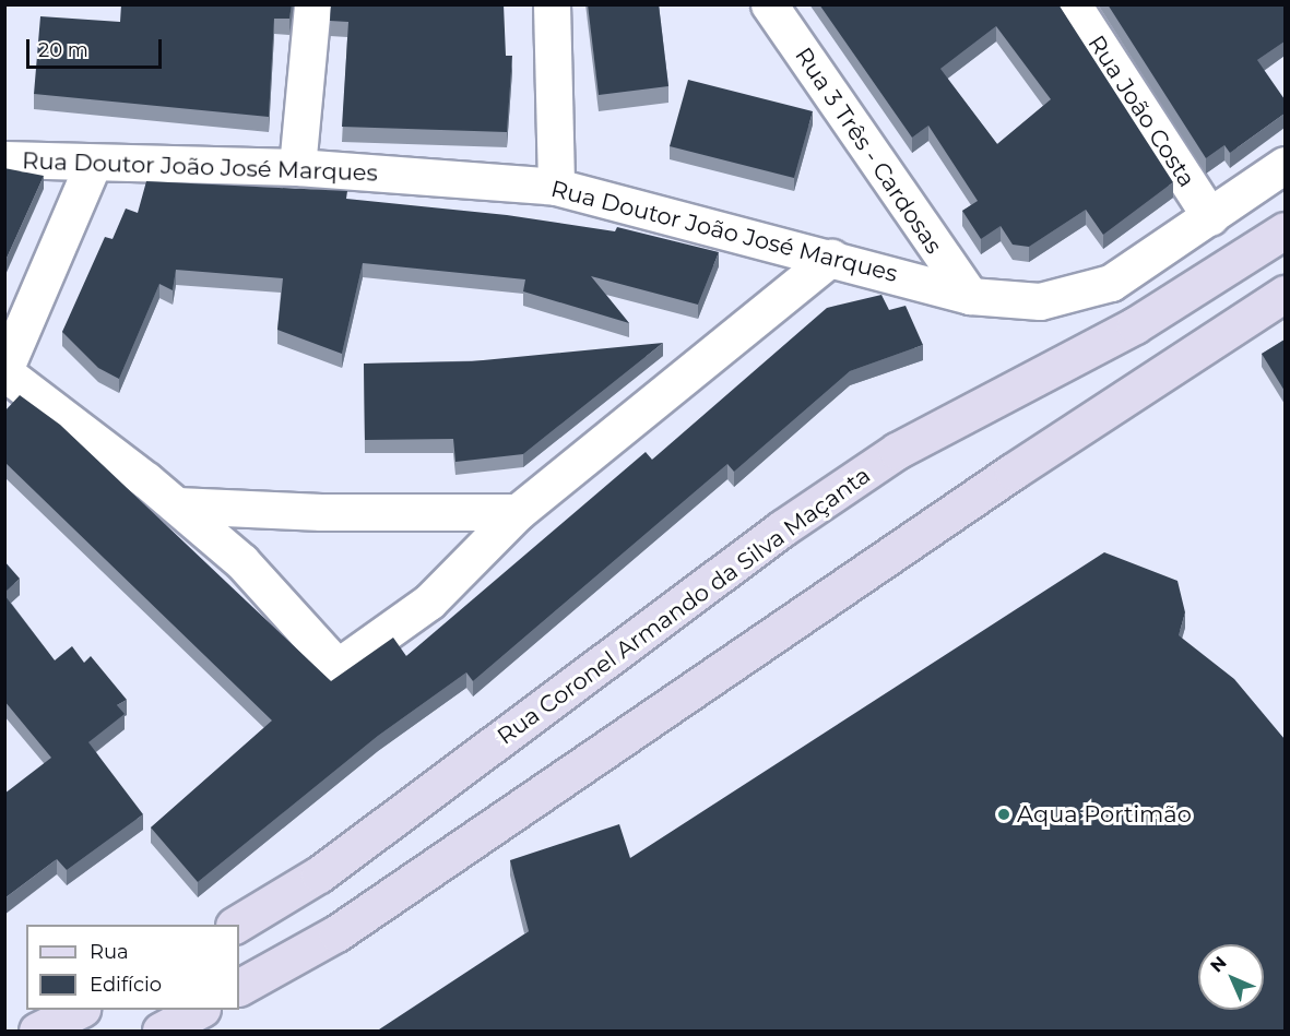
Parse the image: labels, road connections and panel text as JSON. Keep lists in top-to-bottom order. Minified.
{"streets":{"main road":["Rua Coronel Armando da Silva Maçanta"],"street":["Rua João Costa","Rua 3 Três - Cardosas","Rua Doutor João José Marques"]},"crossings":[["Rua João Costa","Rua Doutor João José Marques"],["Rua 3 Três - Cardosas","Rua Doutor João José Marques"]],"places":["Aqua Portimão"],"legend":["Rua","Edifício"],"scale_bar":"20 m","north":"top left"}
